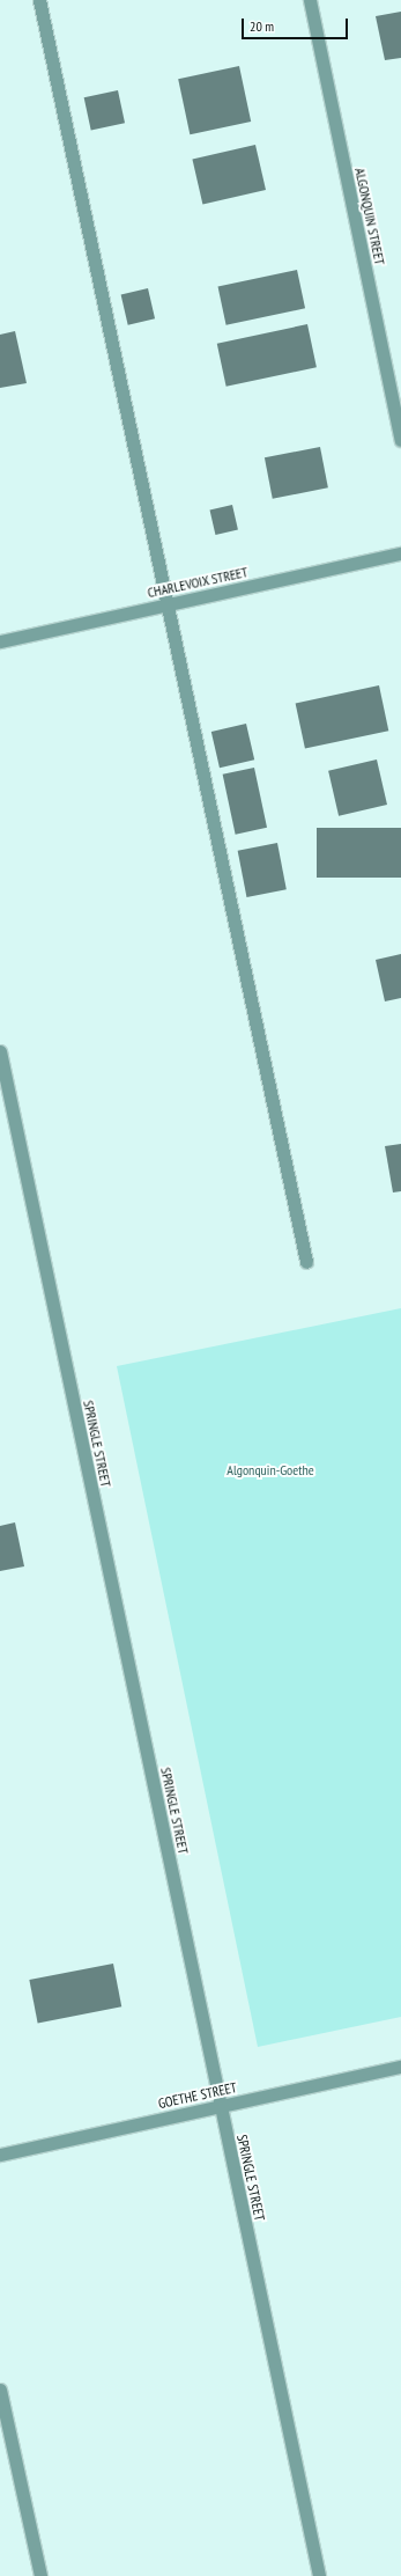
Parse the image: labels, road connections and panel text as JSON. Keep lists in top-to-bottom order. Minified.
{"streets":{"street":["ALGONQUIN STREET","CHARLEVOIX STREET","SPRINGLE STREET","GOETHE STREET"]},"crossings":[["SPRINGLE STREET","GOETHE STREET"]],"parks":["Algonquin-Goethe"],"scale_bar":"20 m"}
